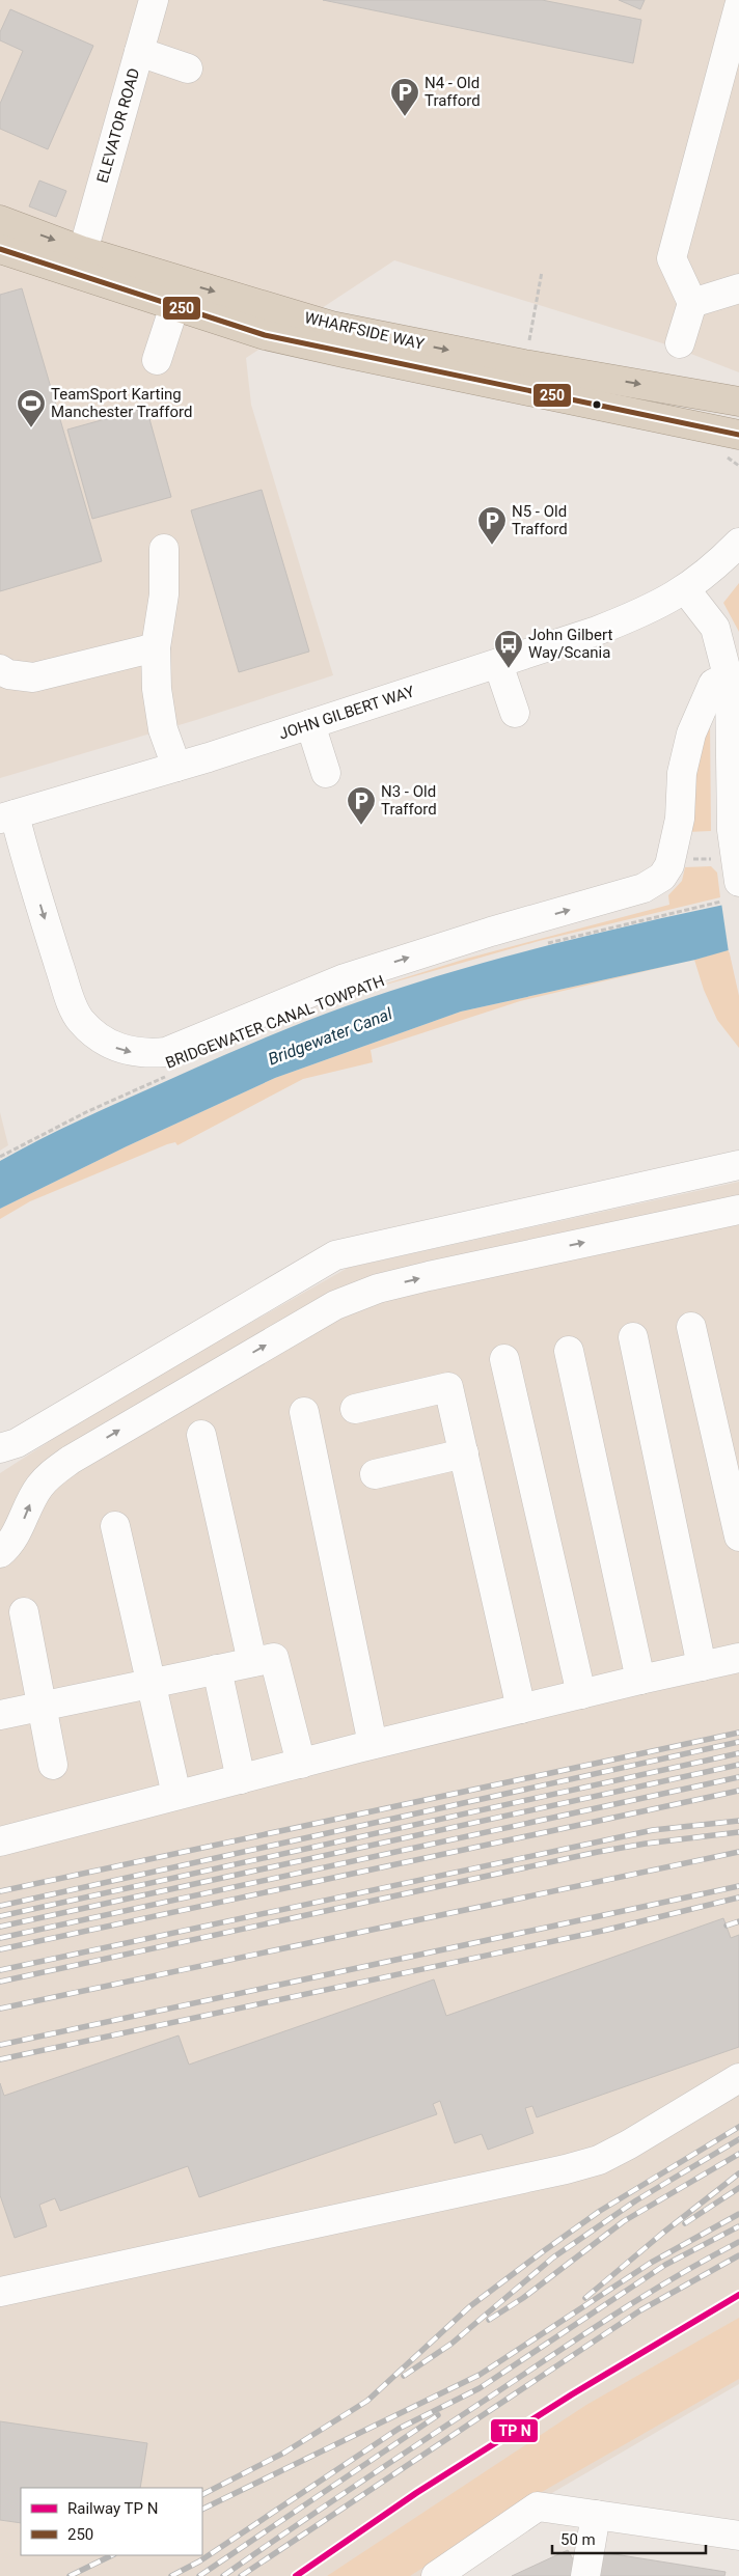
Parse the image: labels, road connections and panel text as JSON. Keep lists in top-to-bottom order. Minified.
{"streets":{"highway":["WHARFSIDE WAY"],"street":["ELEVATOR ROAD","JOHN GILBERT WAY"],"path":["BRIDGEWATER CANAL TOWPATH"]},"crossings":[["ELEVATOR ROAD","WHARFSIDE WAY"]],"water":["Bridgewater Canal"],"places":{"parking":["N4 - Old Trafford","N5 - Old Trafford","N3 - Old Trafford"],"sports":["TeamSport Karting Manchester Trafford"],"bus stop":["John Gilbert Way/Scania"]},"lines":["transit line 250"],"legend":["Railway TP N","250"],"scale_bar":"50 m"}
